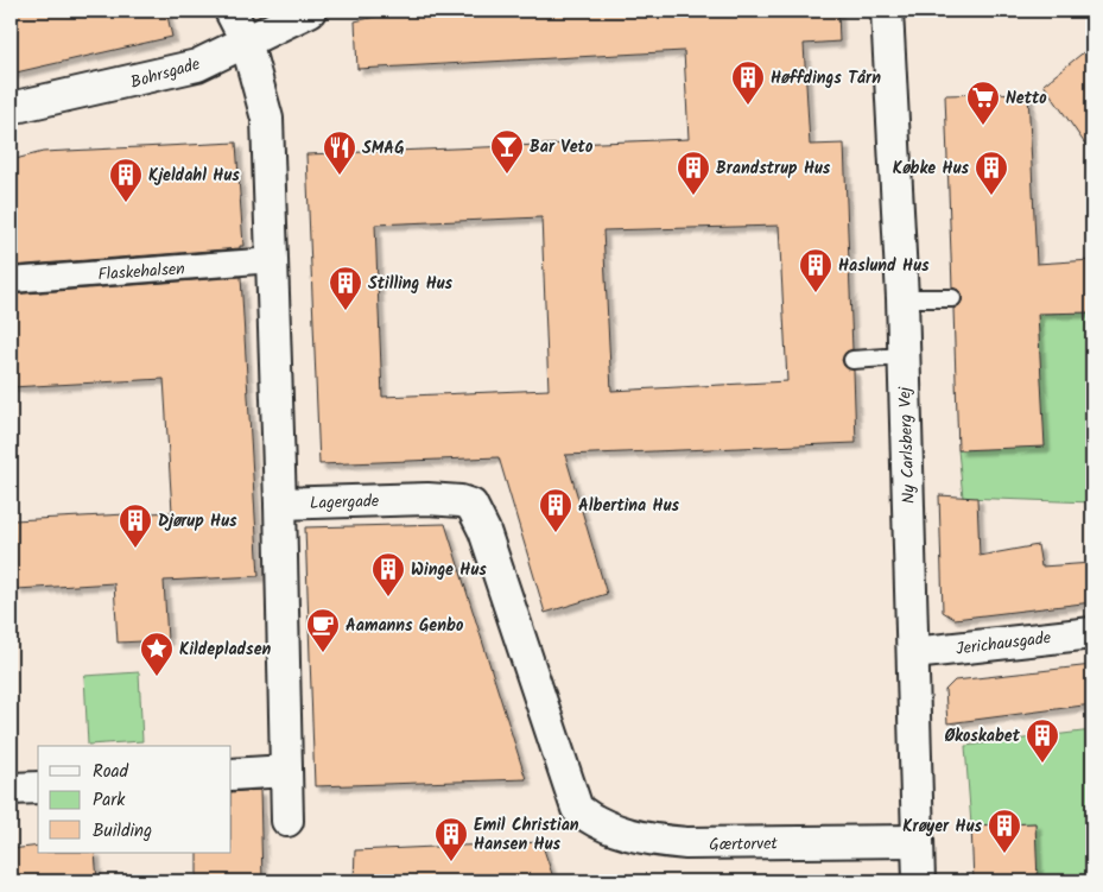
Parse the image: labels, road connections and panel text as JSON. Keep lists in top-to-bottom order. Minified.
{"streets":{"street":["Bohrsgade","Flaskehalsen","Ny Carlsberg Vej","Lagergade","Jerichausgade","Gærtorvet"]},"crossings":[["Ny Carlsberg Vej","Jerichausgade"],["Ny Carlsberg Vej","Gærtorvet"],["Lagergade","Gærtorvet"]],"places":{"building":["Høffdings Tårn","Brandstrup Hus","Købke Hus","Kjeldahl Hus","Haslund Hus","Stilling Hus","Albertina Hus","Djørup Hus","Winge Hus","Økoskabet","Krøyer Hus","Emil Christian Hansen Hus"],"supermarket":["Netto"],"bar":["Bar Veto"],"restaurant":["SMAG"],"cafe":["Aamanns Genbo"],"place":["Kildepladsen"]},"legend":["Road","Park","Building"]}
